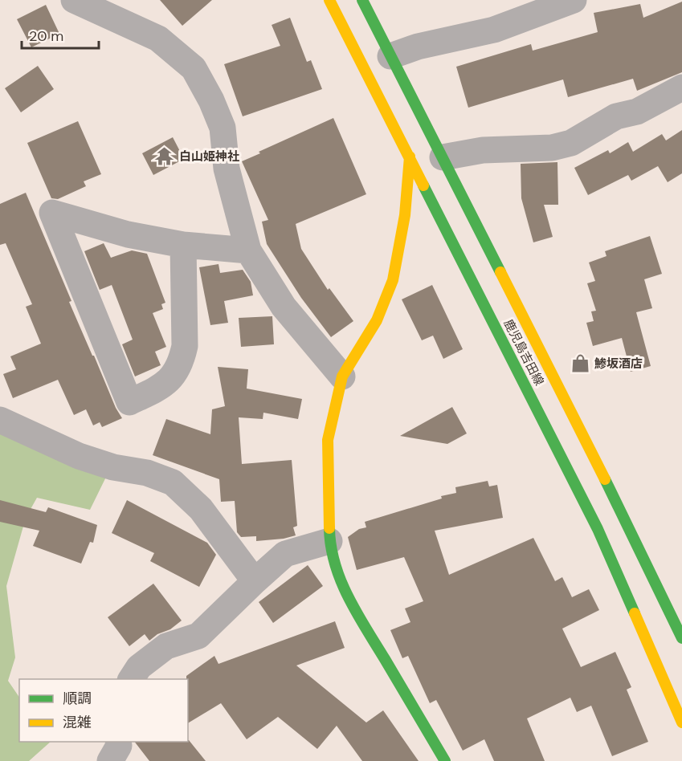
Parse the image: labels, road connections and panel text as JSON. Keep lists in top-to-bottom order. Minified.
{"streets":{"main road":["鹿児島吉田線"]},"places":{"temple":["白山姫神社"],"shop":["鯵坂酒店"]},"legend":["順調","混雑"],"scale_bar":"20 m"}
